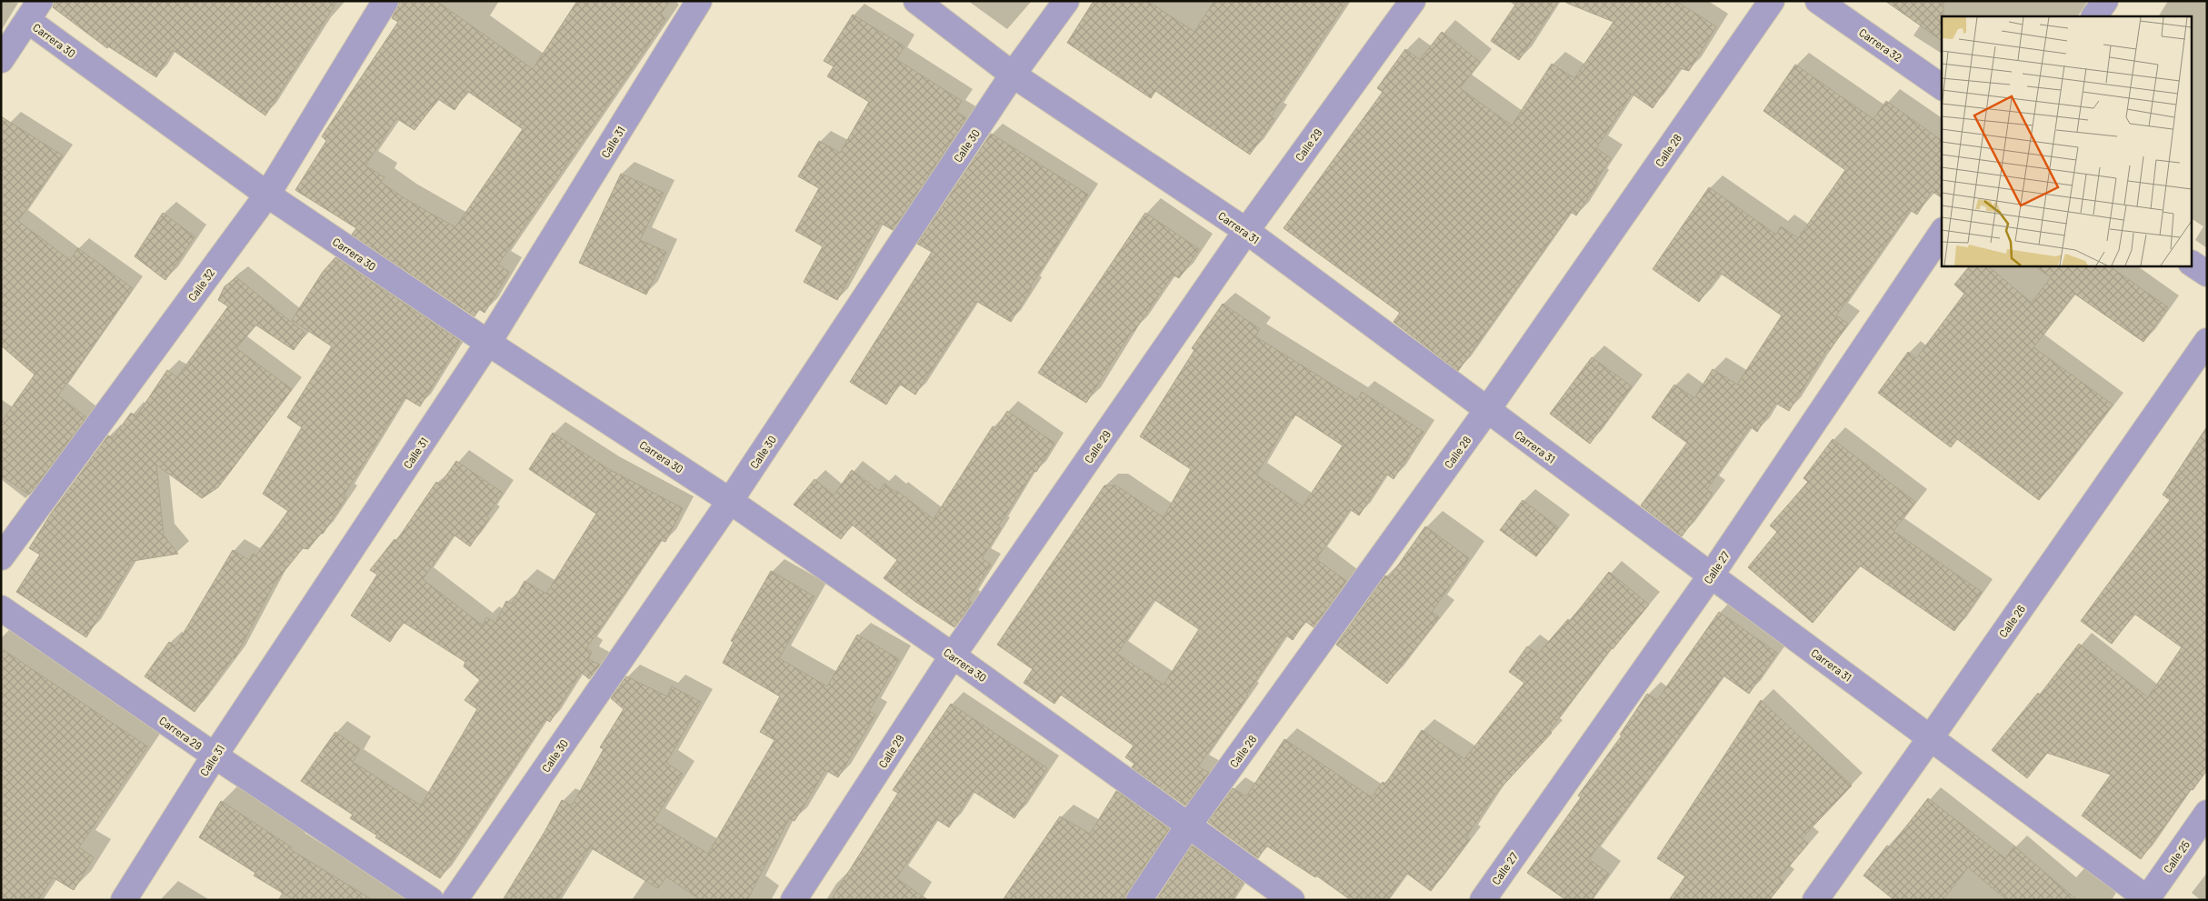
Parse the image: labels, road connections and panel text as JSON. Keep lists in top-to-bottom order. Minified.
{"streets":{"street":["Carrera 30","Carrera 32","Calle 31","Calle 29","Calle 30","Calle 28","Carrera 31","Calle 32","Calle 27","Calle 26","Carrera 29","Calle 25"]},"crossings":[["Carrera 30","Calle 31"],["Carrera 30","Calle 29"],["Carrera 30","Calle 30"],["Carrera 30","Calle 28"],["Carrera 30","Calle 32"],["Calle 31","Carrera 29"],["Calle 29","Carrera 31"],["Calle 30","Carrera 31"],["Calle 28","Carrera 31"],["Carrera 31","Calle 27"],["Carrera 31","Calle 26"],["Carrera 31","Calle 25"]]}
